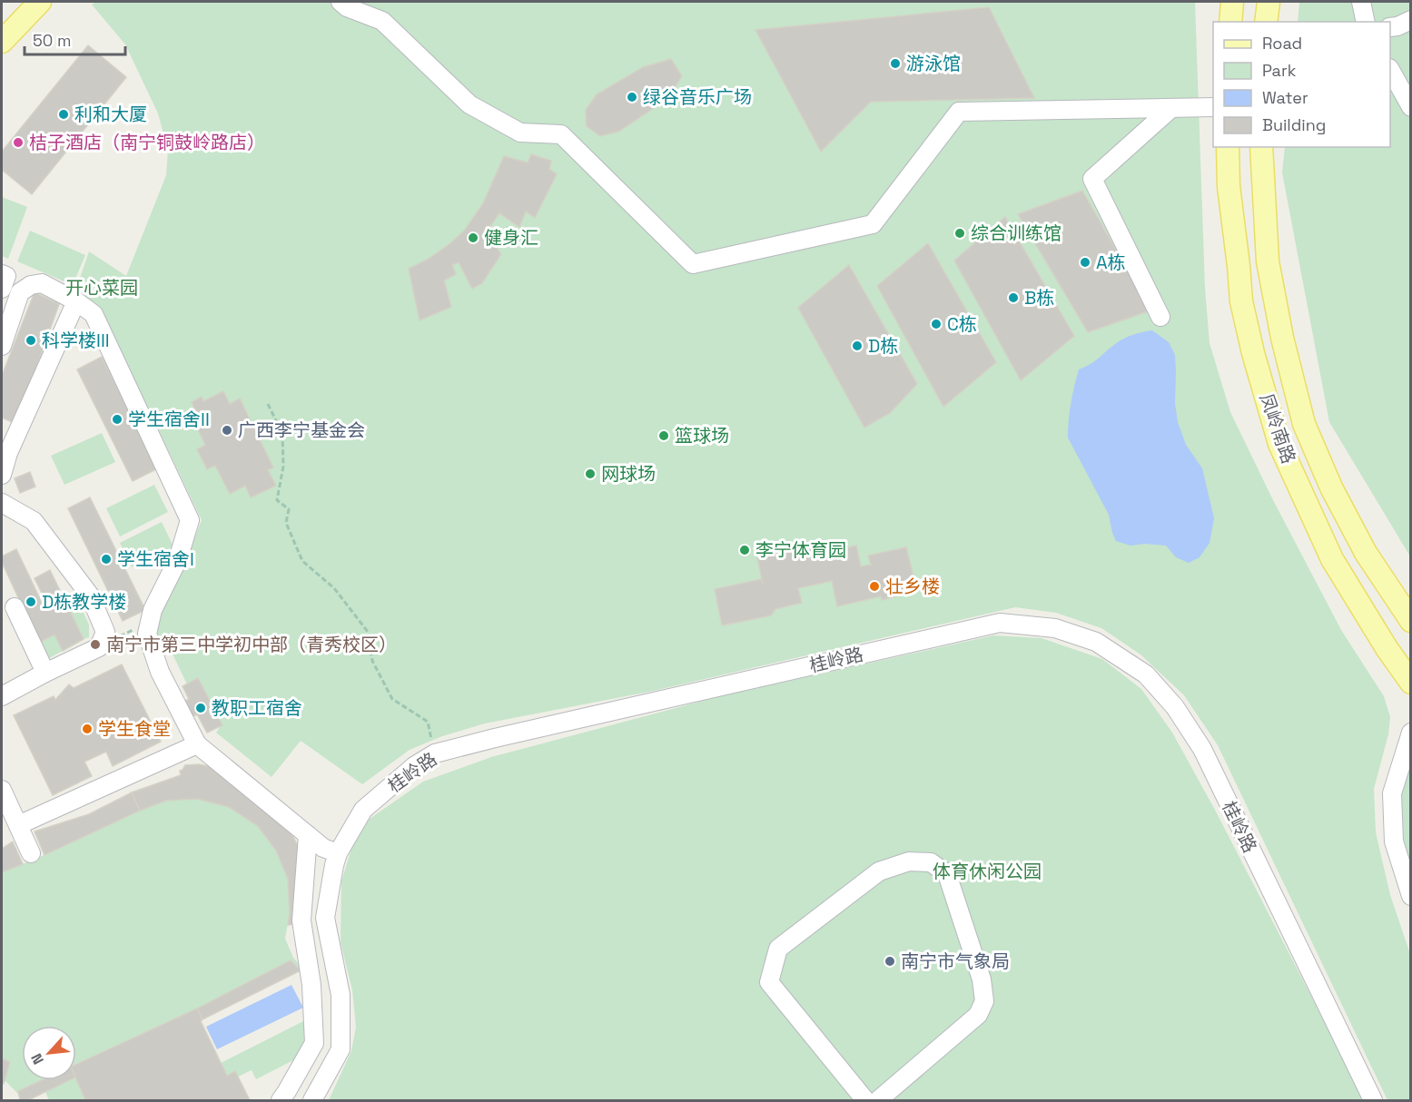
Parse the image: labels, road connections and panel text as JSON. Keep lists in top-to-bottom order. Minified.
{"streets":{"main road":["凤岭南路"],"street":["桂岭路"]},"parks":["开心菜园","体育休闲公园"],"places":["游泳馆","绿谷音乐广场","利和大厦","桔子酒店（南宁铜鼓岭路店）","综合训练馆","健身汇","A栋","B栋","C栋","科学楼III","D栋","学生宿舍II","广西李宁基金会","篮球场","网球场","李宁体育园","学生宿舍I","壮乡楼","D栋教学楼","南宁市第三中学初中部（青秀校区）","教职工宿舍","学生食堂","南宁市气象局"],"legend":["Road","Park","Water","Building"],"scale_bar":"50 m","north":"bottom left"}
